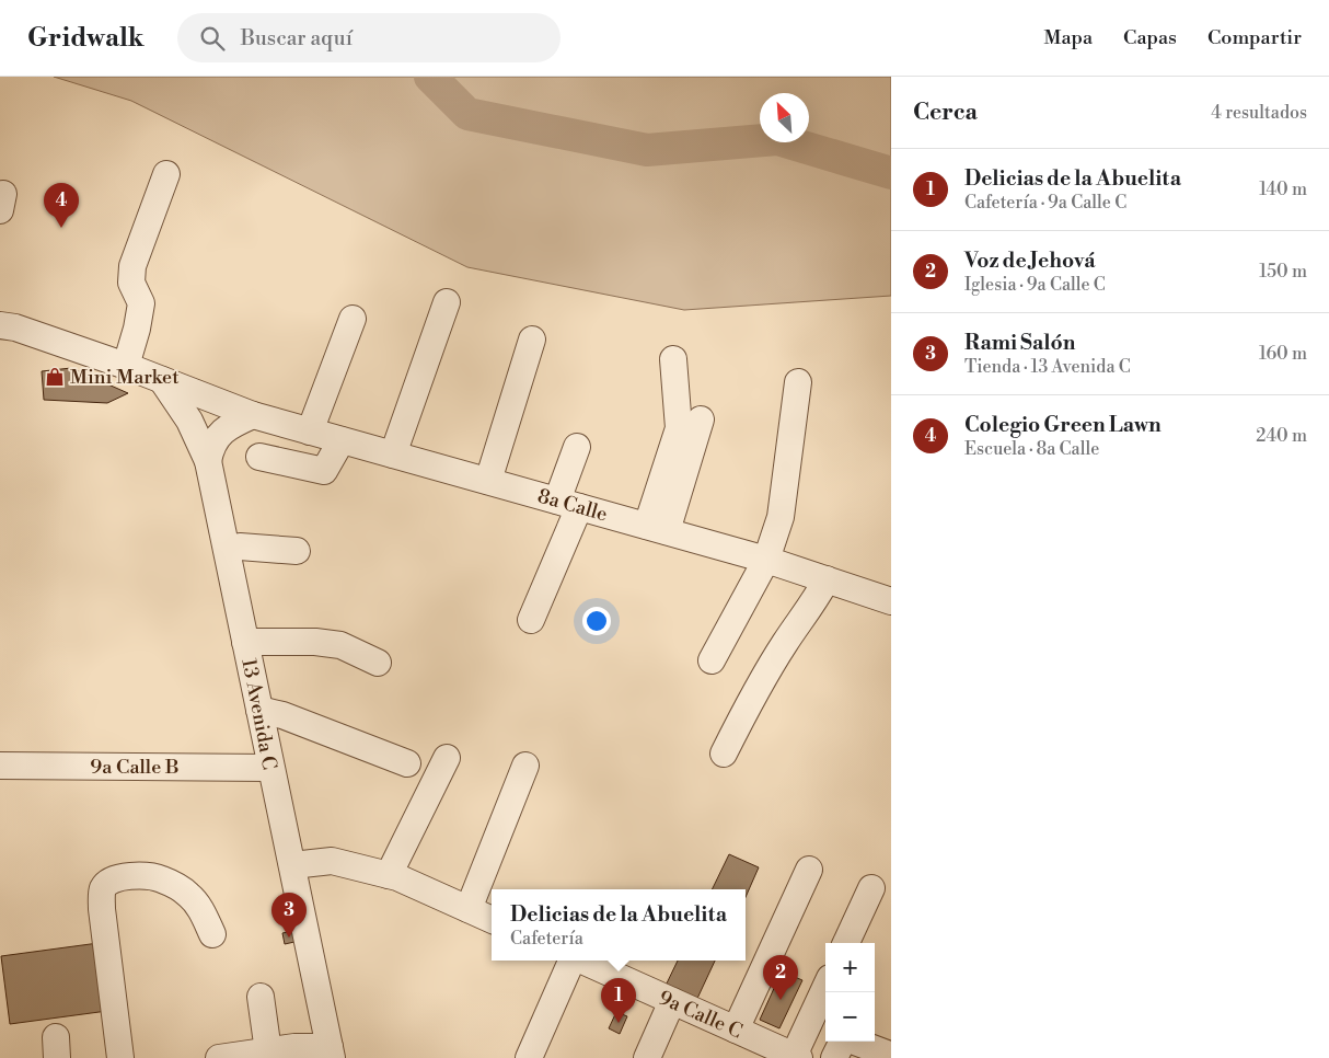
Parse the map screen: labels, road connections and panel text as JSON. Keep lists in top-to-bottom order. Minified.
{"streets":{"street":["8a Calle","13 Avenida C","9a Calle B","9a Calle C"]},"crossings":[["8a Calle","13 Avenida C"],["13 Avenida C","9a Calle B"]],"places":{"shop":["Mini Market"]},"north":"top left","page":{"header":"Gridwalk","search":"Buscar aquí","nav":["Mapa","Capas","Compartir"],"heading":["Cerca","4 resultados"],"list":[{"mark":"1","name":"Delicias de la Abuelita","note":"Cafetería · 9a Calle C","value":"140 m"},{"mark":"2","name":"Voz de Jehová","note":"Iglesia · 9a Calle C","value":"150 m"},{"mark":"3","name":"Rami Salón","note":"Tienda · 13 Avenida C","value":"160 m"},{"mark":"4","name":"Colegio Green Lawn","note":"Escuela · 8a Calle","value":"240 m"}],"pins":["4","3","2","1"],"popup":["Delicias de la Abuelita","Cafetería"],"map_buttons":["+","−"]}}
